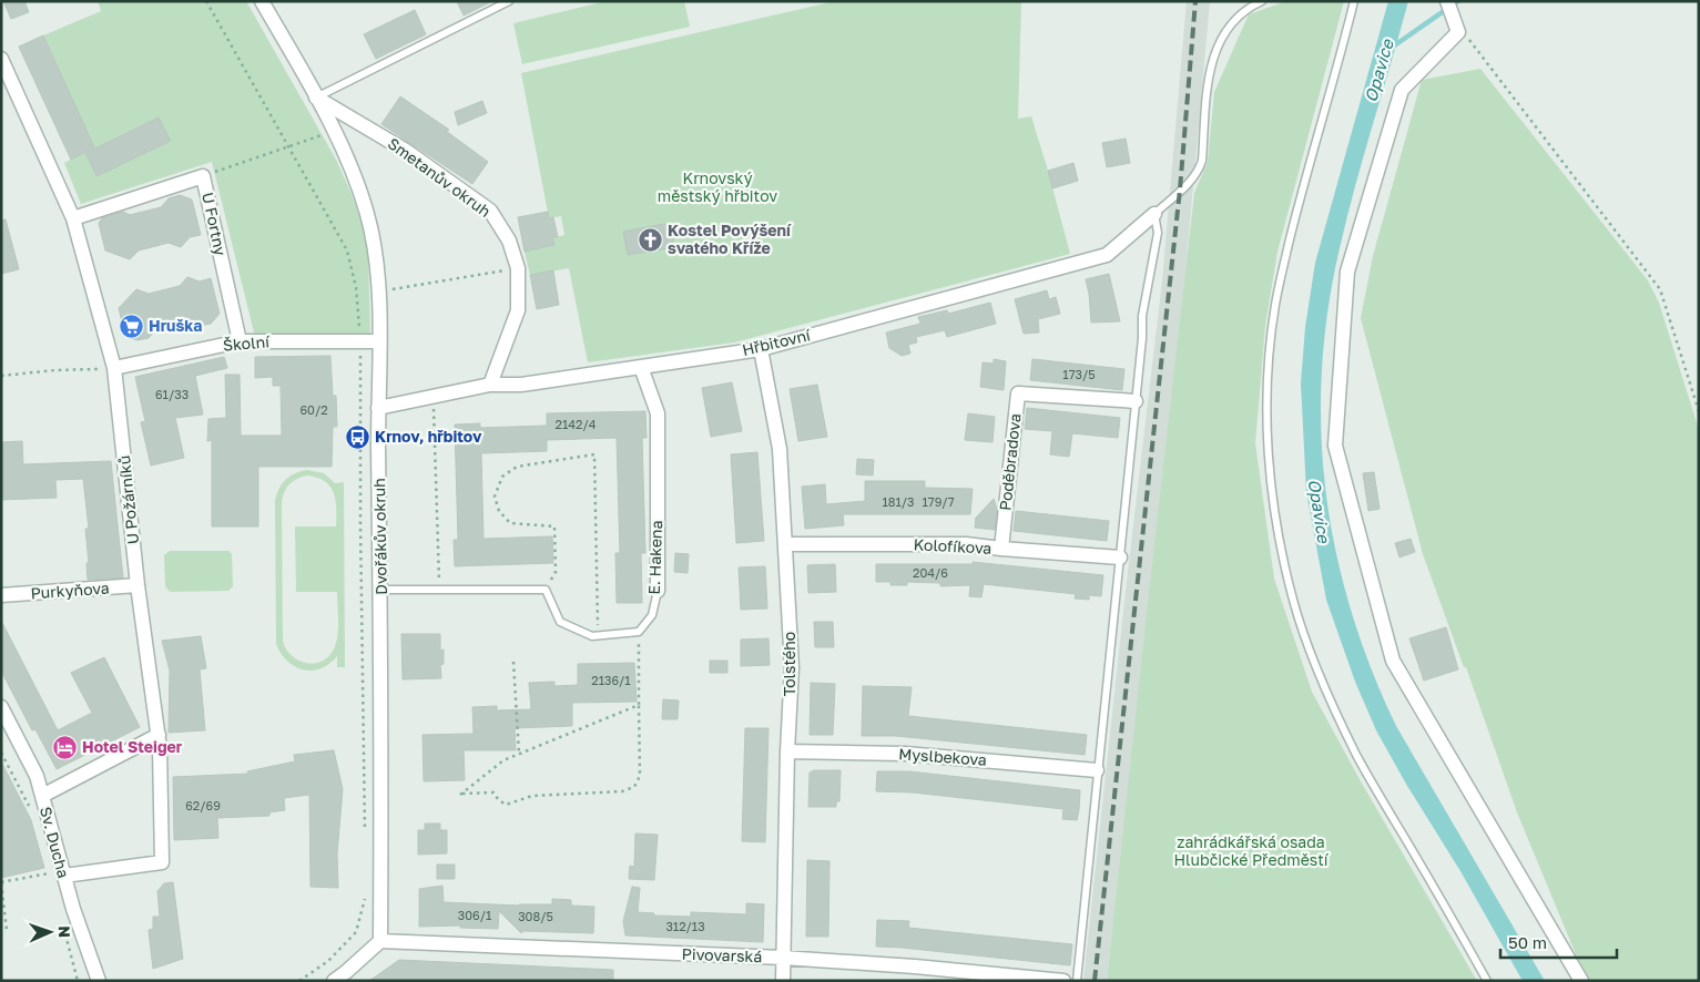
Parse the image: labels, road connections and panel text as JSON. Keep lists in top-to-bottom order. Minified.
{"streets":{"street":["Smetanův okruh","U Fortny","Hřbitovní","Školní","Poděbradova","U Požárníků","Dvořákův okruh","Kolofíkova","E. Hakena","Purkyňova","Tolstého","Myslbekova","Sv. Ducha","Pivovarská"]},"crossings":[["Smetanův okruh","Hřbitovní"],["Smetanův okruh","Dvořákův okruh"],["U Fortny","Školní"],["U Fortny","U Požárníků"],["Hřbitovní","Dvořákův okruh"],["Hřbitovní","E. Hakena"],["Hřbitovní","Tolstého"],["Školní","U Požárníků"],["Školní","Dvořákův okruh"],["Poděbradova","Kolofíkova"],["U Požárníků","Purkyňova"],["U Požárníků","Sv. Ducha"],["Dvořákův okruh","Pivovarská"],["Kolofíkova","Tolstého"],["Tolstého","Myslbekova"],["Tolstého","Pivovarská"]],"water":["Opavice"],"parks":["Krnovský městský hřbitov","zahrádkářská osada Hlubčické Předměstí"],"places":{"church":["Kostel Povýšení svatého Kříže"],"supermarket":["Hruška"],"bus stop":["Krnov, hřbitov"],"hotel":["Hotel Steiger"]},"house_numbers":["173/5","61/33","60/2","2142/4","181/3","179/7","204/6","2136/1","62/69","306/1","308/5","312/13"],"scale_bar":"50 m","north":"right"}
